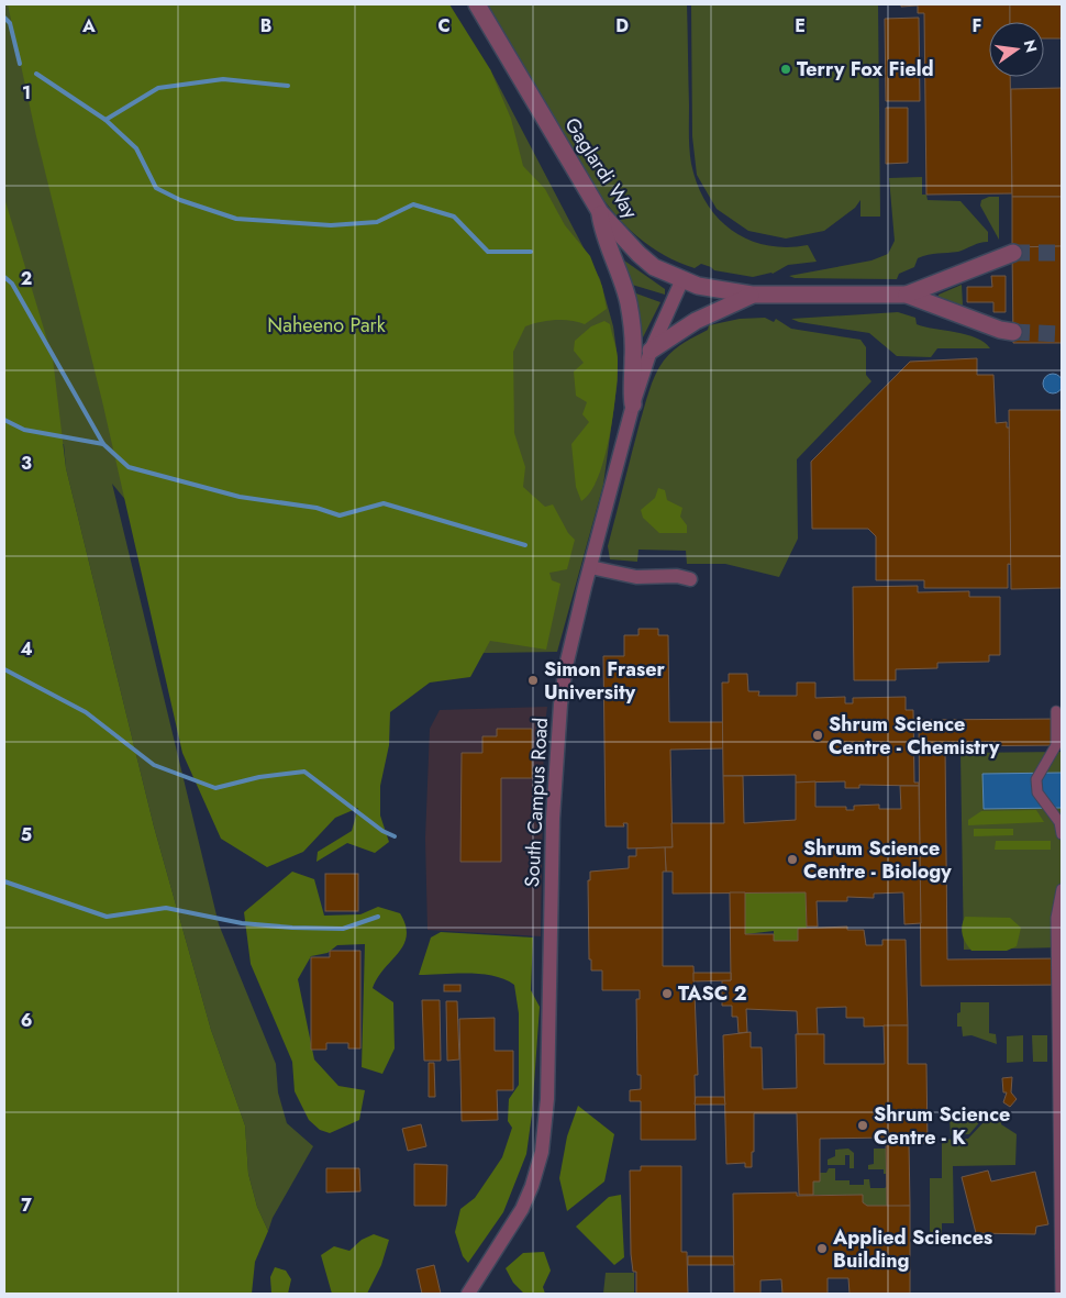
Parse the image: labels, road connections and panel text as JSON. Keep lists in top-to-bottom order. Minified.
{"streets":{"street":["Gaglardi Way","South Campus Road"]},"crossings":[["Gaglardi Way","South Campus Road"]],"parks":["Naheeno Park"],"places":["Terry Fox Field","Simon Fraser University","Shrum Science Centre - Chemistry","Shrum Science Centre - Biology","TASC 2","Shrum Science Centre - K","Applied Sciences Building"],"north":"right","grid":{"columns":["A","B","C","D","E","F"],"rows":["1","2","3","4","5","6","7"]}}
